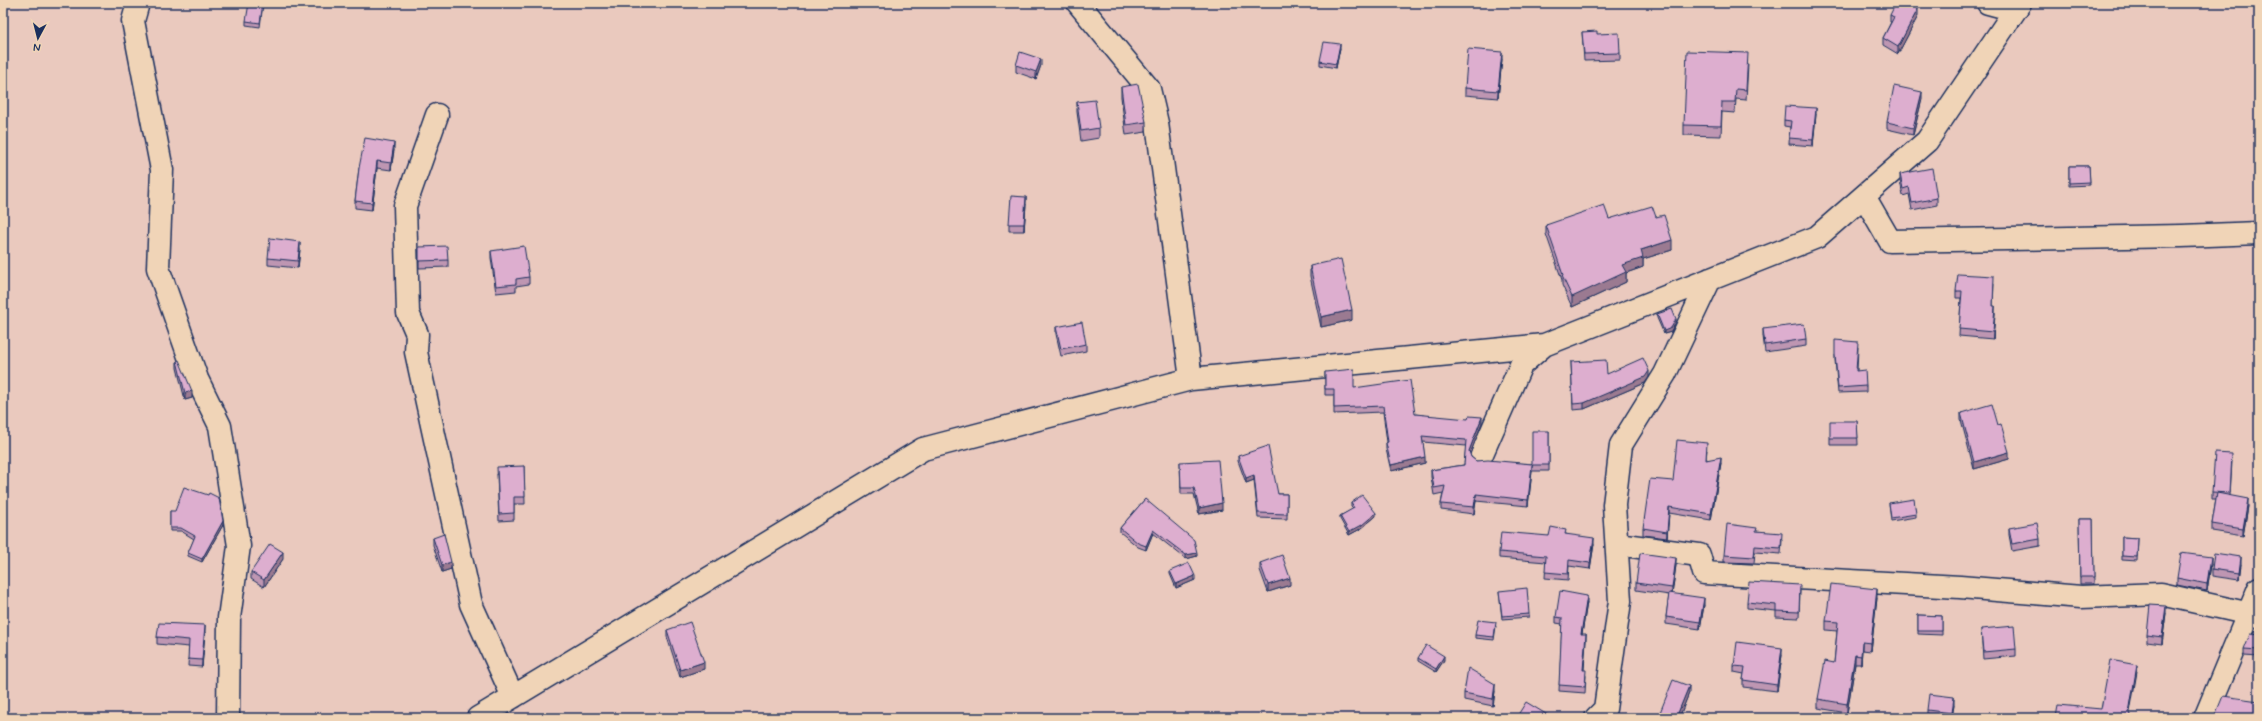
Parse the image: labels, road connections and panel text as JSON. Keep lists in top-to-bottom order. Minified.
{"north":"bottom"}
